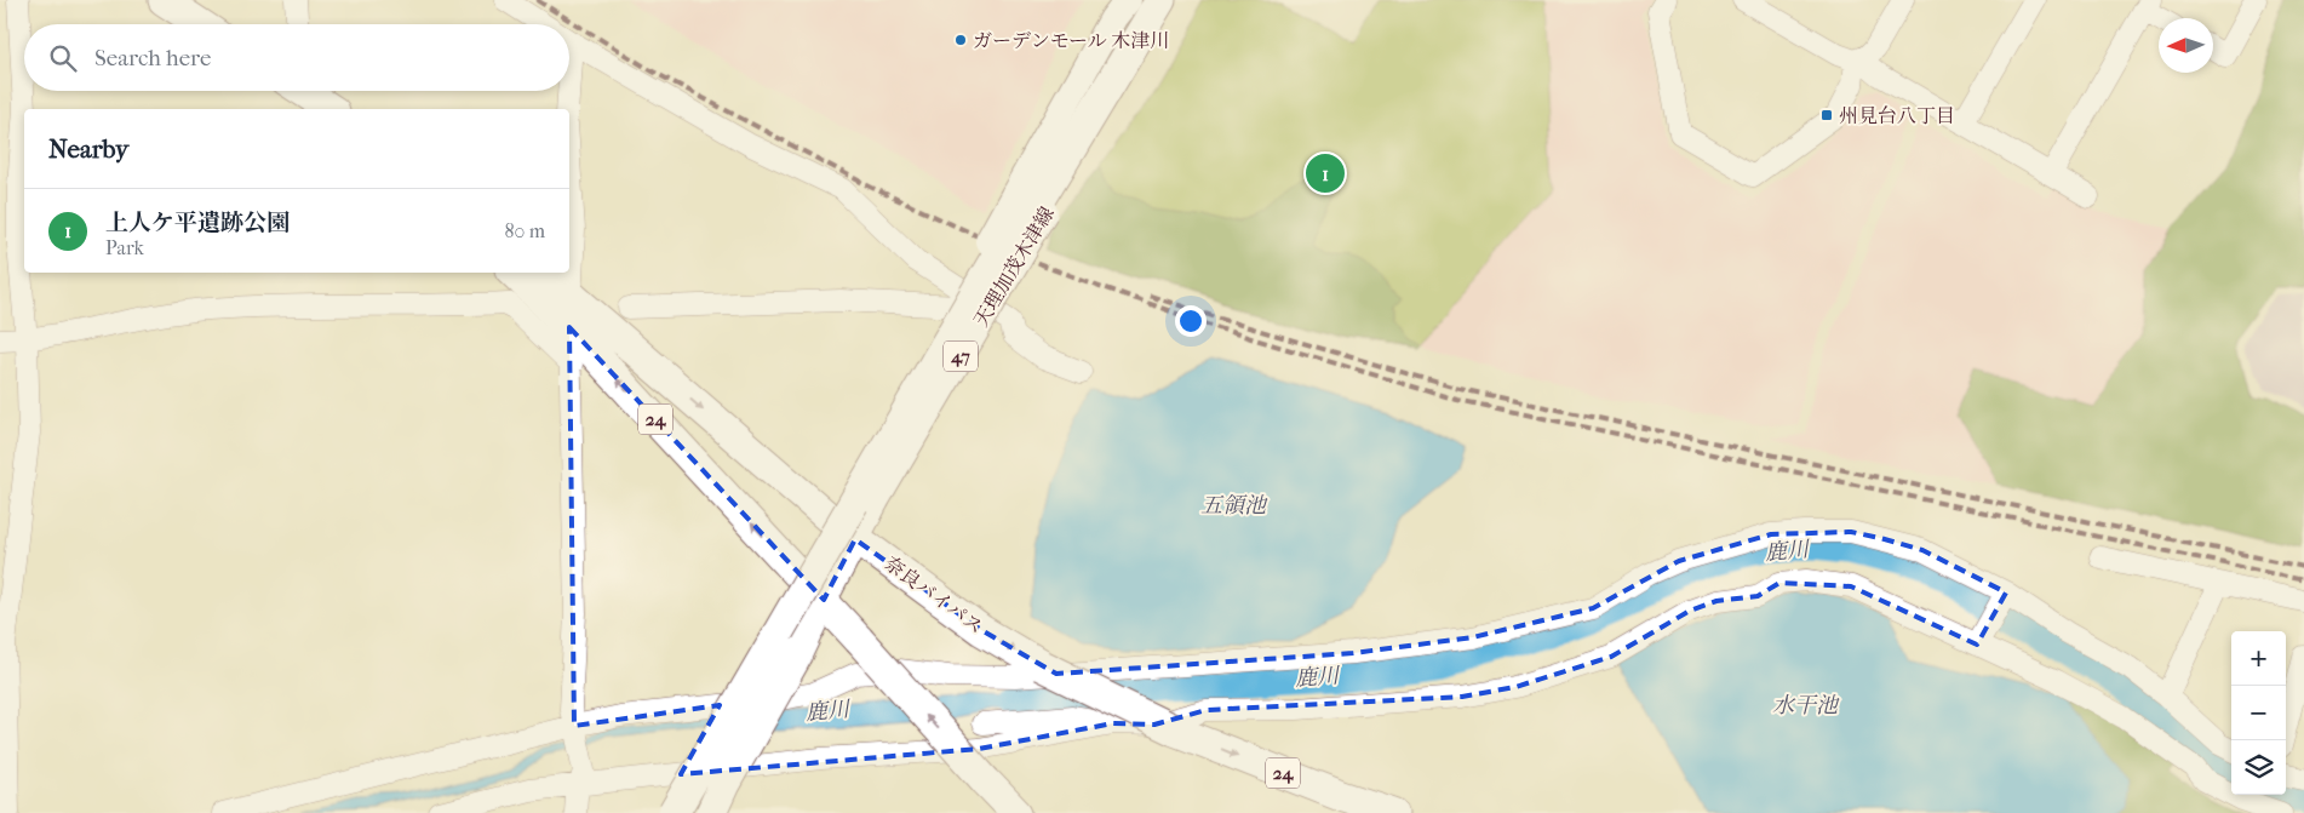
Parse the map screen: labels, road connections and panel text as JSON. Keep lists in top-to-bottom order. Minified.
{"streets":{"highway":["24","奈良バイパス"],"main road":["天理加茂木津線","47"]},"crossings":[["天理加茂木津線","24"],["天理加茂木津線","奈良バイパス"]],"water":["五領池","鹿川","水干池"],"places":{"other":["ガーデンモール 木津川"],"transit":["州見台八丁目"]},"north":"left","page":{"search":"Search here","heading":"Nearby","pins":"1","list":[{"mark":"1","name":"上人ケ平遺跡公園","note":"Park","value":"80 m"}],"map_buttons":["+","−"]}}
